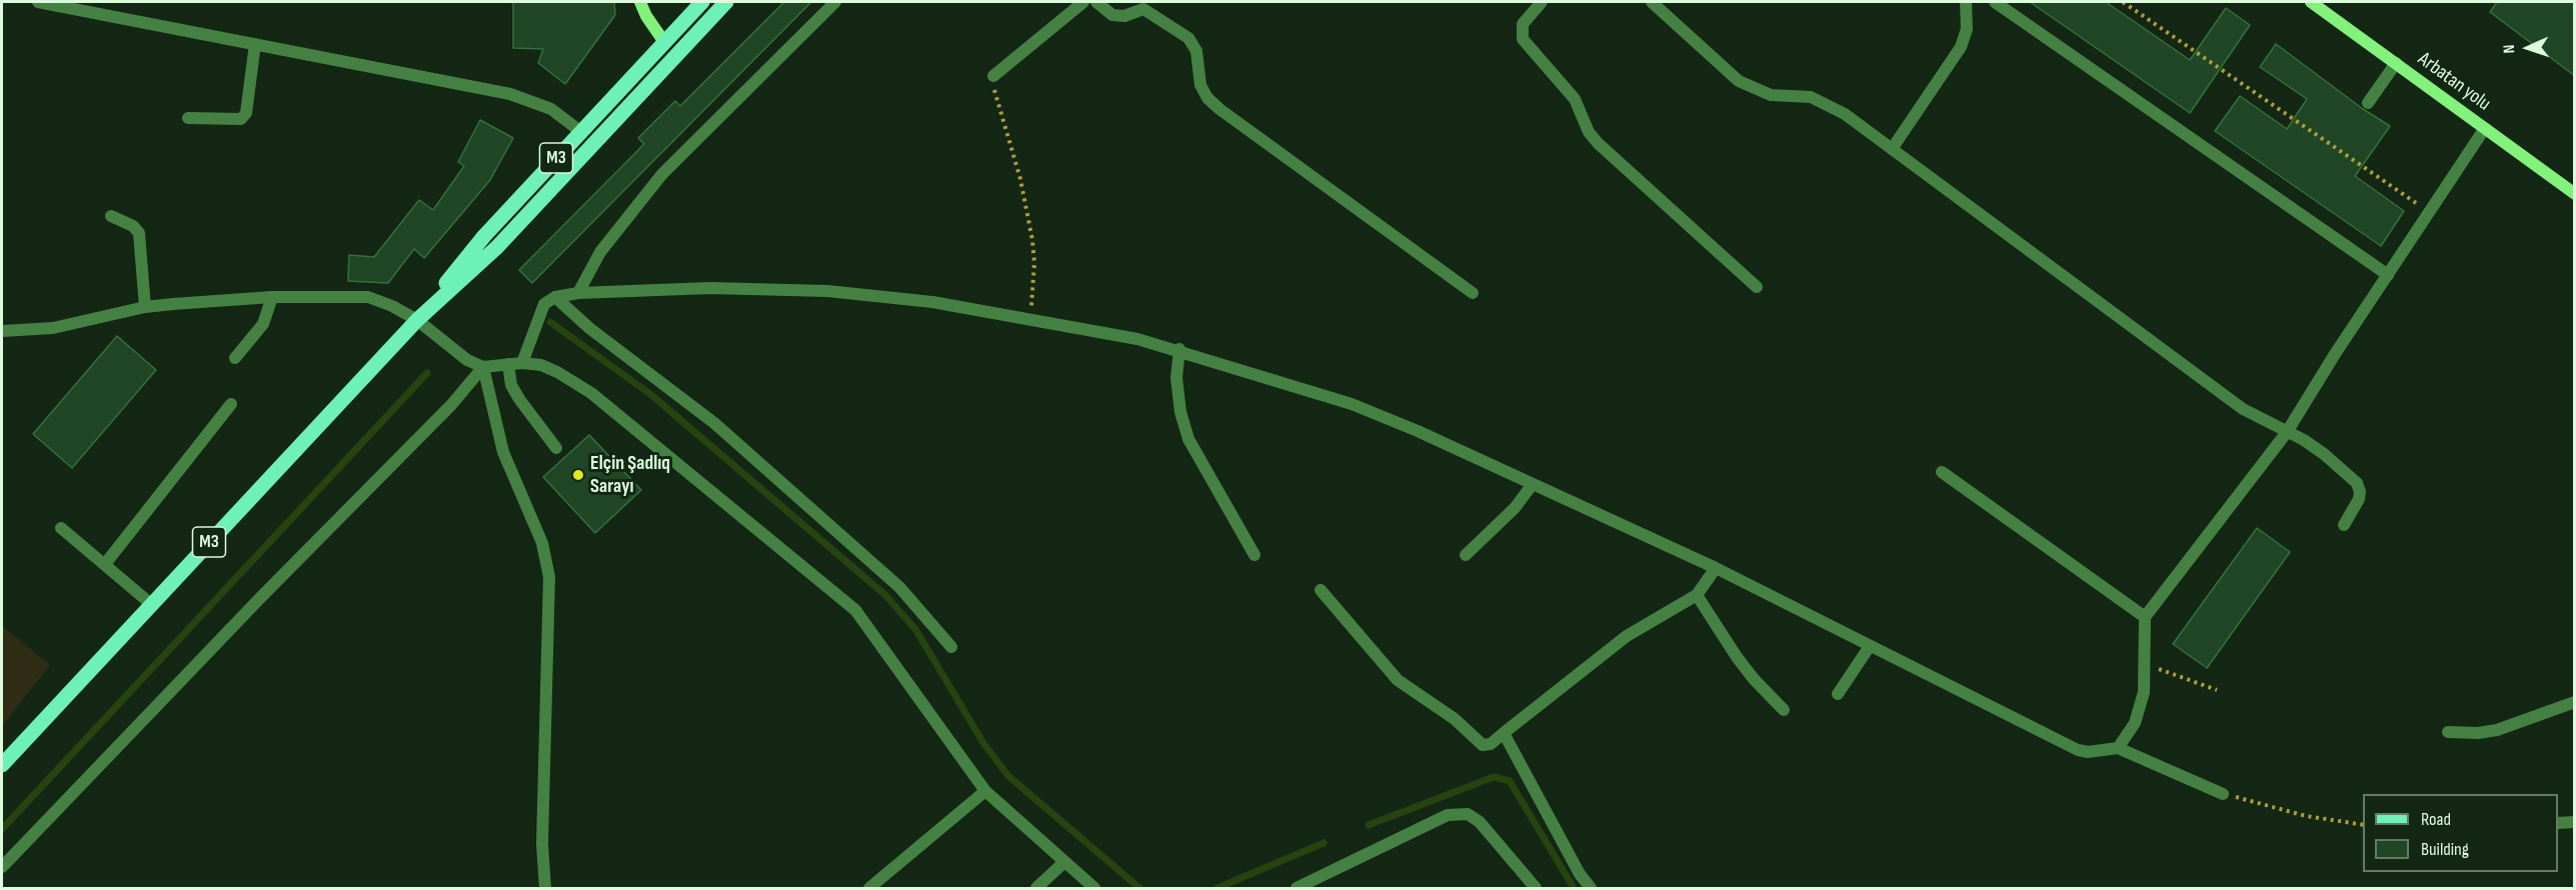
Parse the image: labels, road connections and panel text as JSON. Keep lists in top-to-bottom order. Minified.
{"streets":{"main road":["Arbatan yolu","M3"]},"places":["Elçin Şadlıq Sarayı"],"legend":["Road","Building"],"north":"left"}
